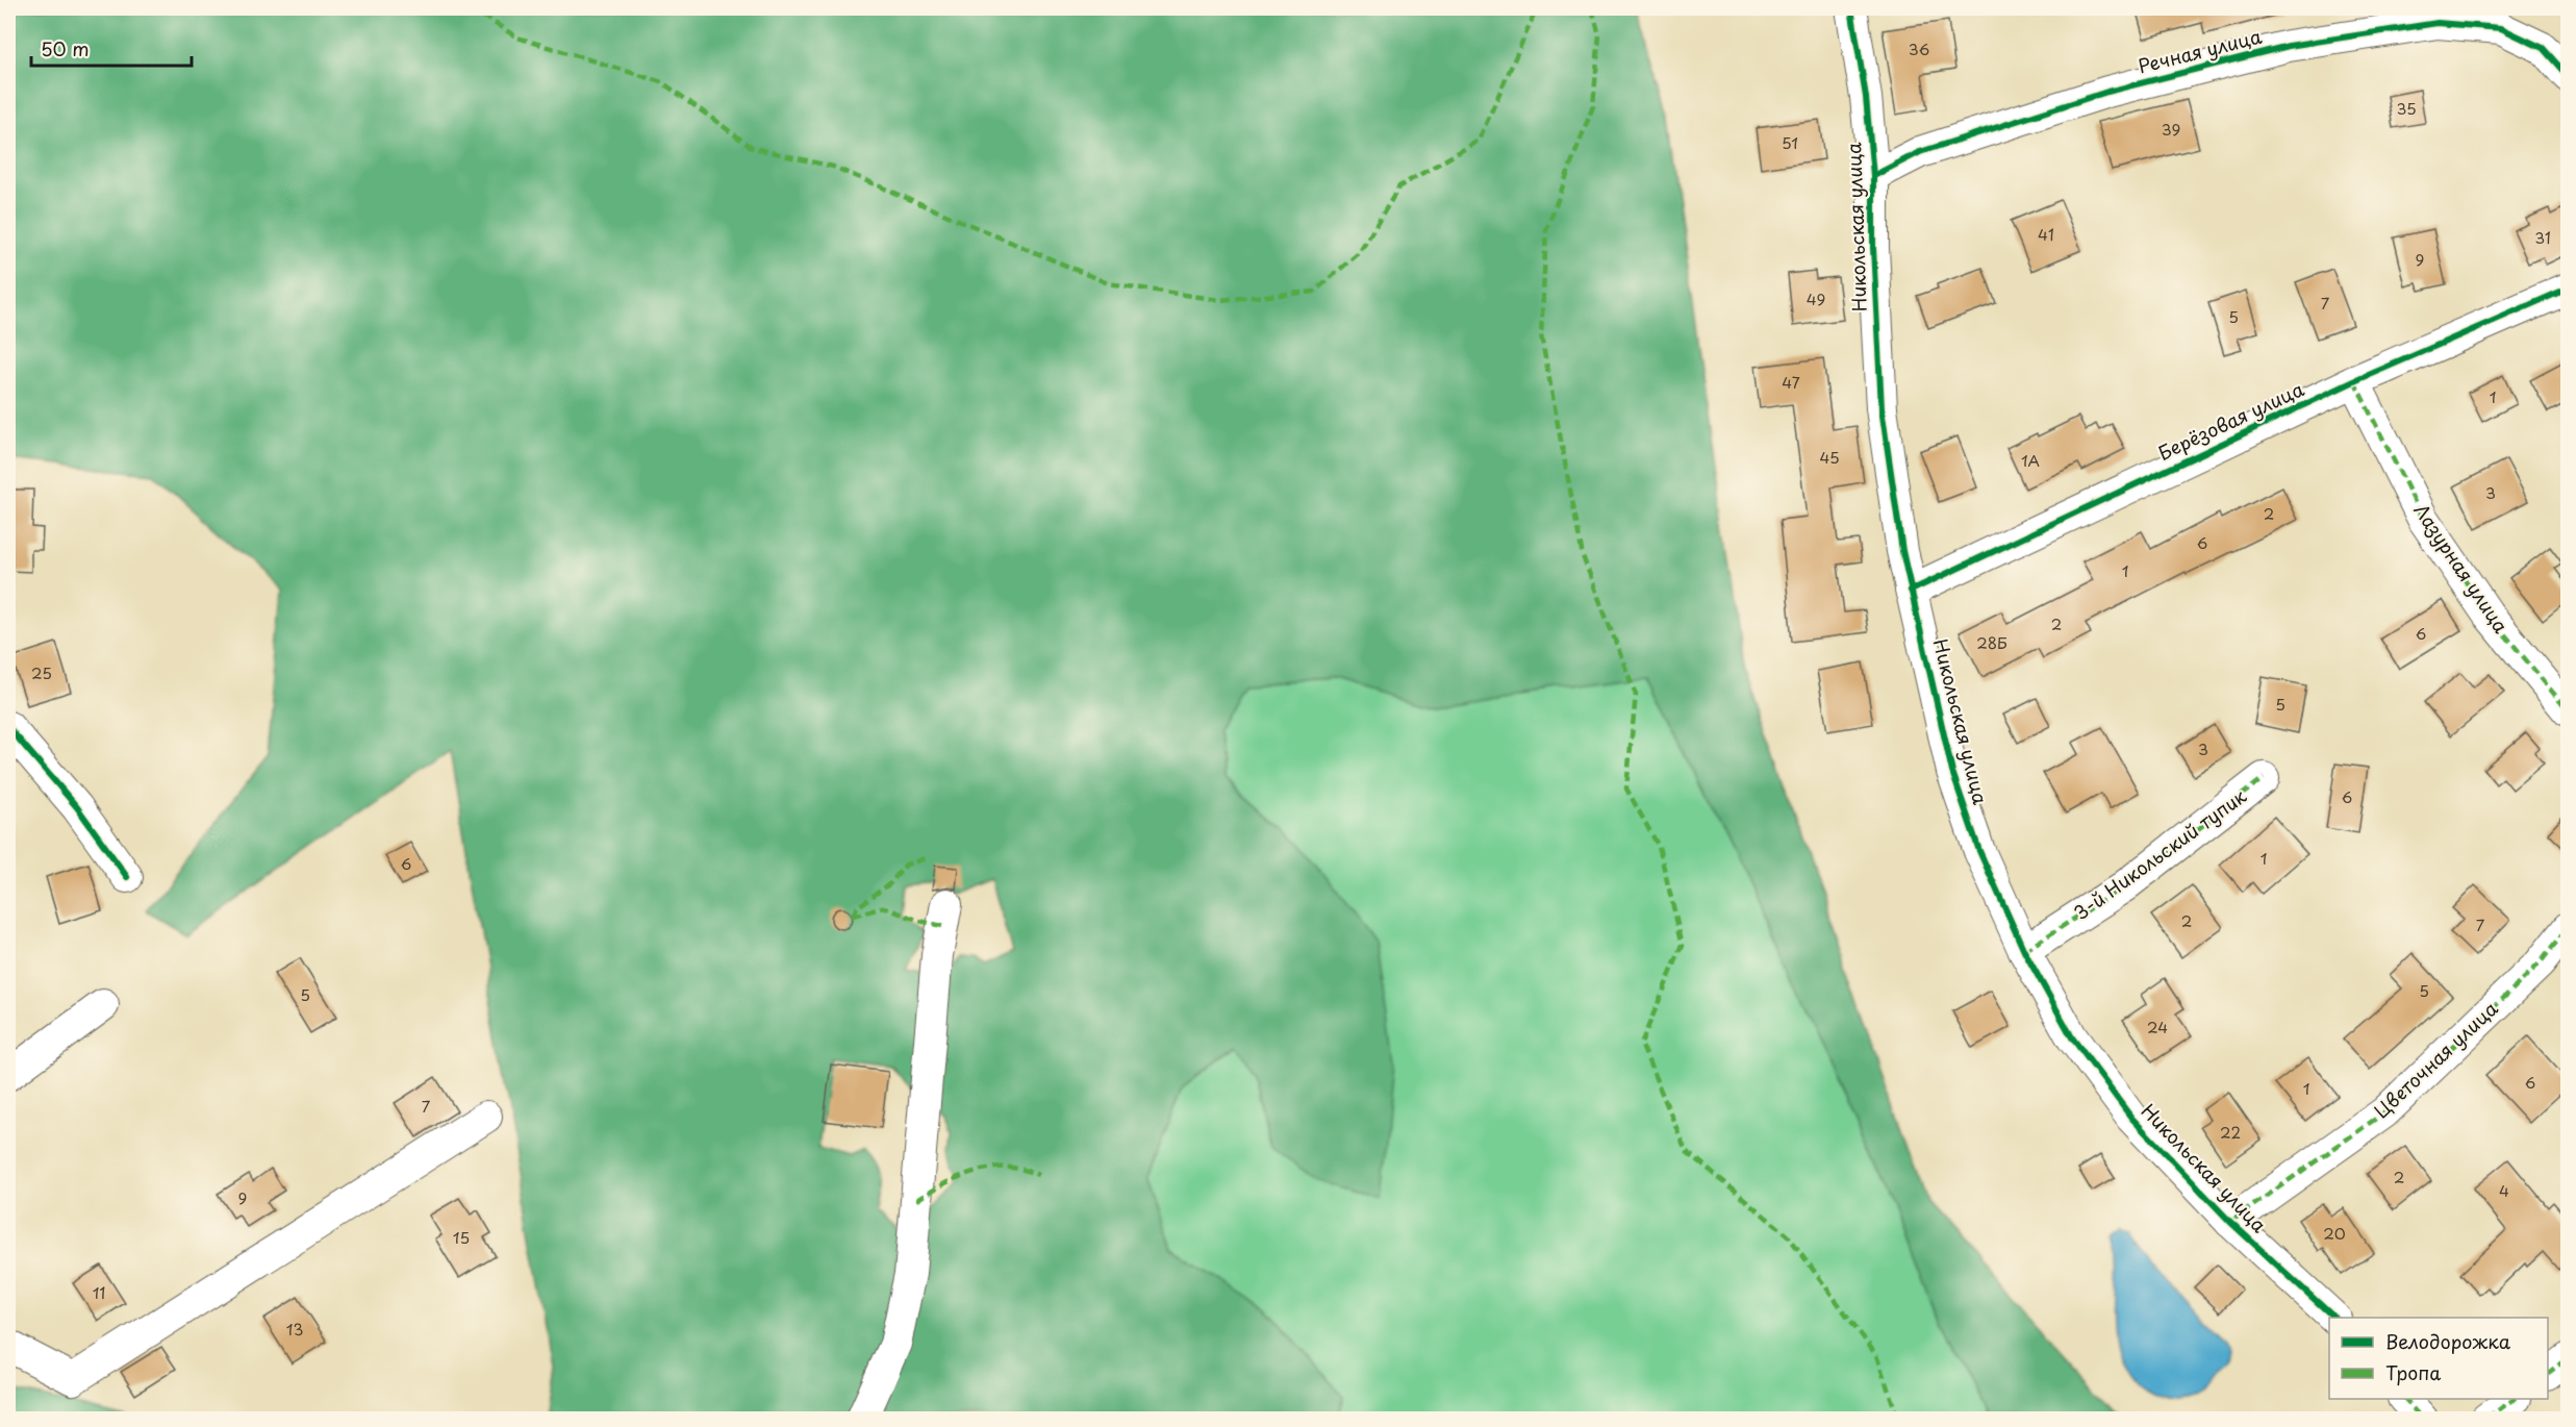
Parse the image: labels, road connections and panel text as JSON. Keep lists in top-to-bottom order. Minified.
{"streets":{"street":["Речная улица","Никольская улица","Берёзовая улица","Лазурная улица","3-й Никольский тупик","Цветочная улица"]},"crossings":[["Речная улица","Никольская улица"],["Никольская улица","Берёзовая улица"],["Никольская улица","3-й Никольский тупик"],["Никольская улица","Цветочная улица"],["Берёзовая улица","Лазурная улица"]],"house_numbers":["36","35","39","51","41","31","9","49","7","5","47","1","45","1А","3","2","6","1","2","6","28Б","25","5","3","6","1","6","2","7","5","5","24","6","1","7","22","2","4","9","20","15","11","13"],"legend":["Велодорожка","Тропа"],"scale_bar":"50 m"}
